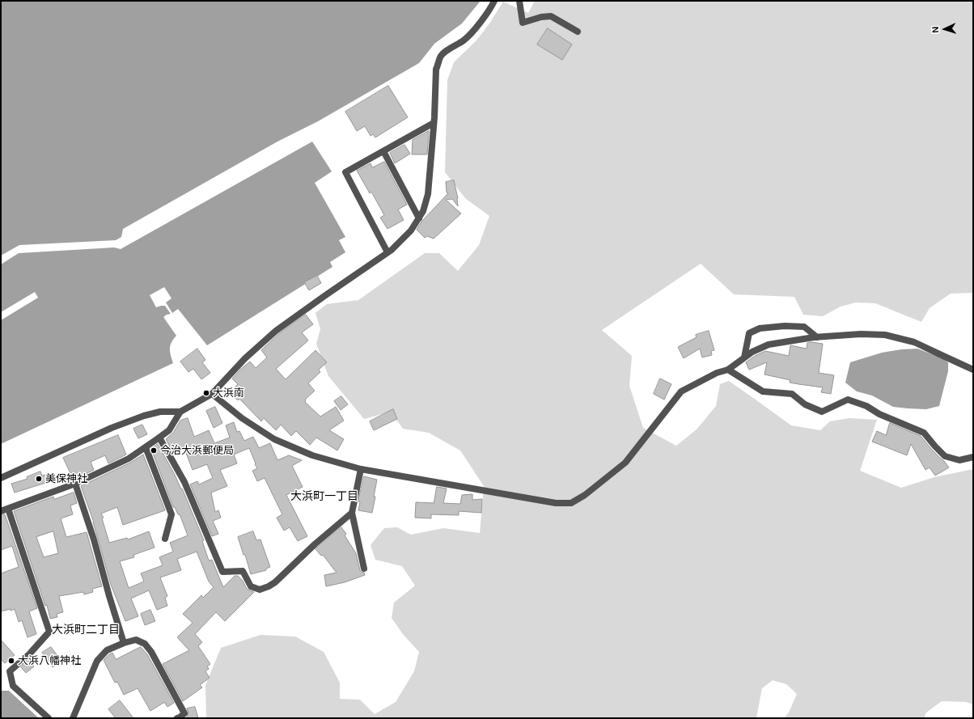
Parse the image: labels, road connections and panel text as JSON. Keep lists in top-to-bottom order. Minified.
{"districts":["大浜町一丁目","大浜町二丁目"],"places":["大浜南","今治大浜郵便局","美保神社","大浜八幡神社"],"north":"left"}
